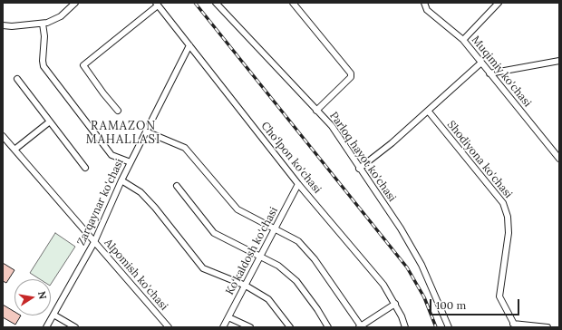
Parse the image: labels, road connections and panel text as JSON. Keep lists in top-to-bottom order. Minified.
{"streets":{"street":["Muqimiy ko'chasi","Parloq hayot ko'chasi","Cho‘lpon ko'chasi","Shodiyona ko'chasi","Zarqaynar ko'chasi","Ko‘kaldosh ko'chasi","Alpomish ko'chasi"]},"crossings":[["Cho‘lpon ko'chasi","Zarqaynar ko'chasi"],["Cho‘lpon ko'chasi","Ko‘kaldosh ko'chasi"],["Zarqaynar ko'chasi","Alpomish ko'chasi"]],"districts":["RAMAZON MAHALLASI"],"scale_bar":"100 m","north":"right"}
